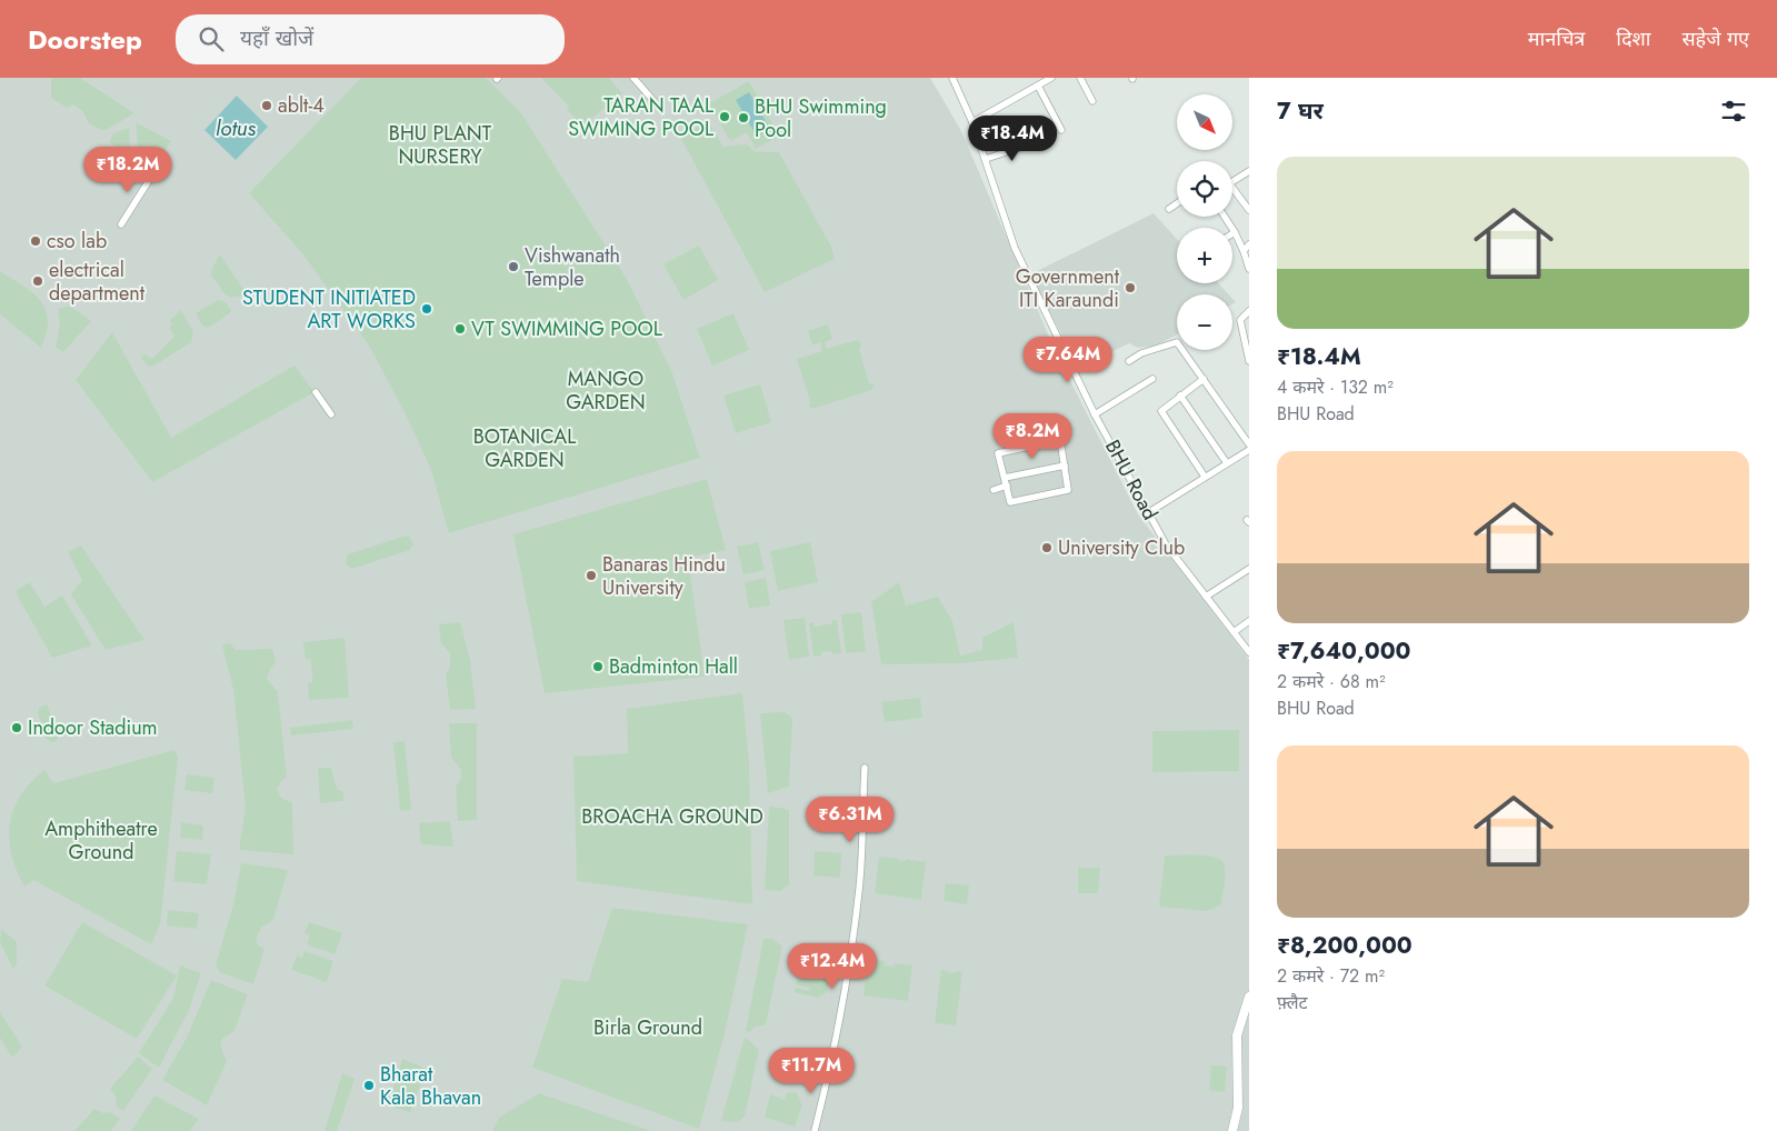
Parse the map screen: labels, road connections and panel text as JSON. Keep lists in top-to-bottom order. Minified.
{"streets":{"street":["BHU Road"]},"water":["lotus"],"parks":["BHU PLANT NURSERY","MANGO GARDEN","BOTANICAL GARDEN","BROACHA GROUND","Amphitheatre Ground","Birla Ground"],"places":["ablt-4","TARAN TAAL SWIMING POOL","BHU Swimming Pool","cso lab","Vishwanath Temple","electrical department","Government ITI Karaundi","STUDENT INITIATED ART WORKS","VT SWIMMING POOL","University Club","Banaras Hindu University","Badminton Hall","Indoor Stadium","Bharat Kala Bhavan"],"north":"bottom right","page":{"header":"Doorstep","search":"यहाँ खोजें","nav":["मानचित्र","दिशा","सहेजे गए"],"heading":"7 घर","map_buttons":["+","−"],"price":["₹18.4M","₹18.2M","₹7.64M","₹8.2M","₹6.31M","₹12.4M","₹11.7M"],"list":[{"name":"₹18.4M","note":"4 कमरे · 132 m² · BHU Road"},{"name":"₹7,640,000","note":"2 कमरे · 68 m² · BHU Road"},{"name":"₹8,200,000","note":"2 कमरे · 72 m² · फ़्लैट"}]}}
